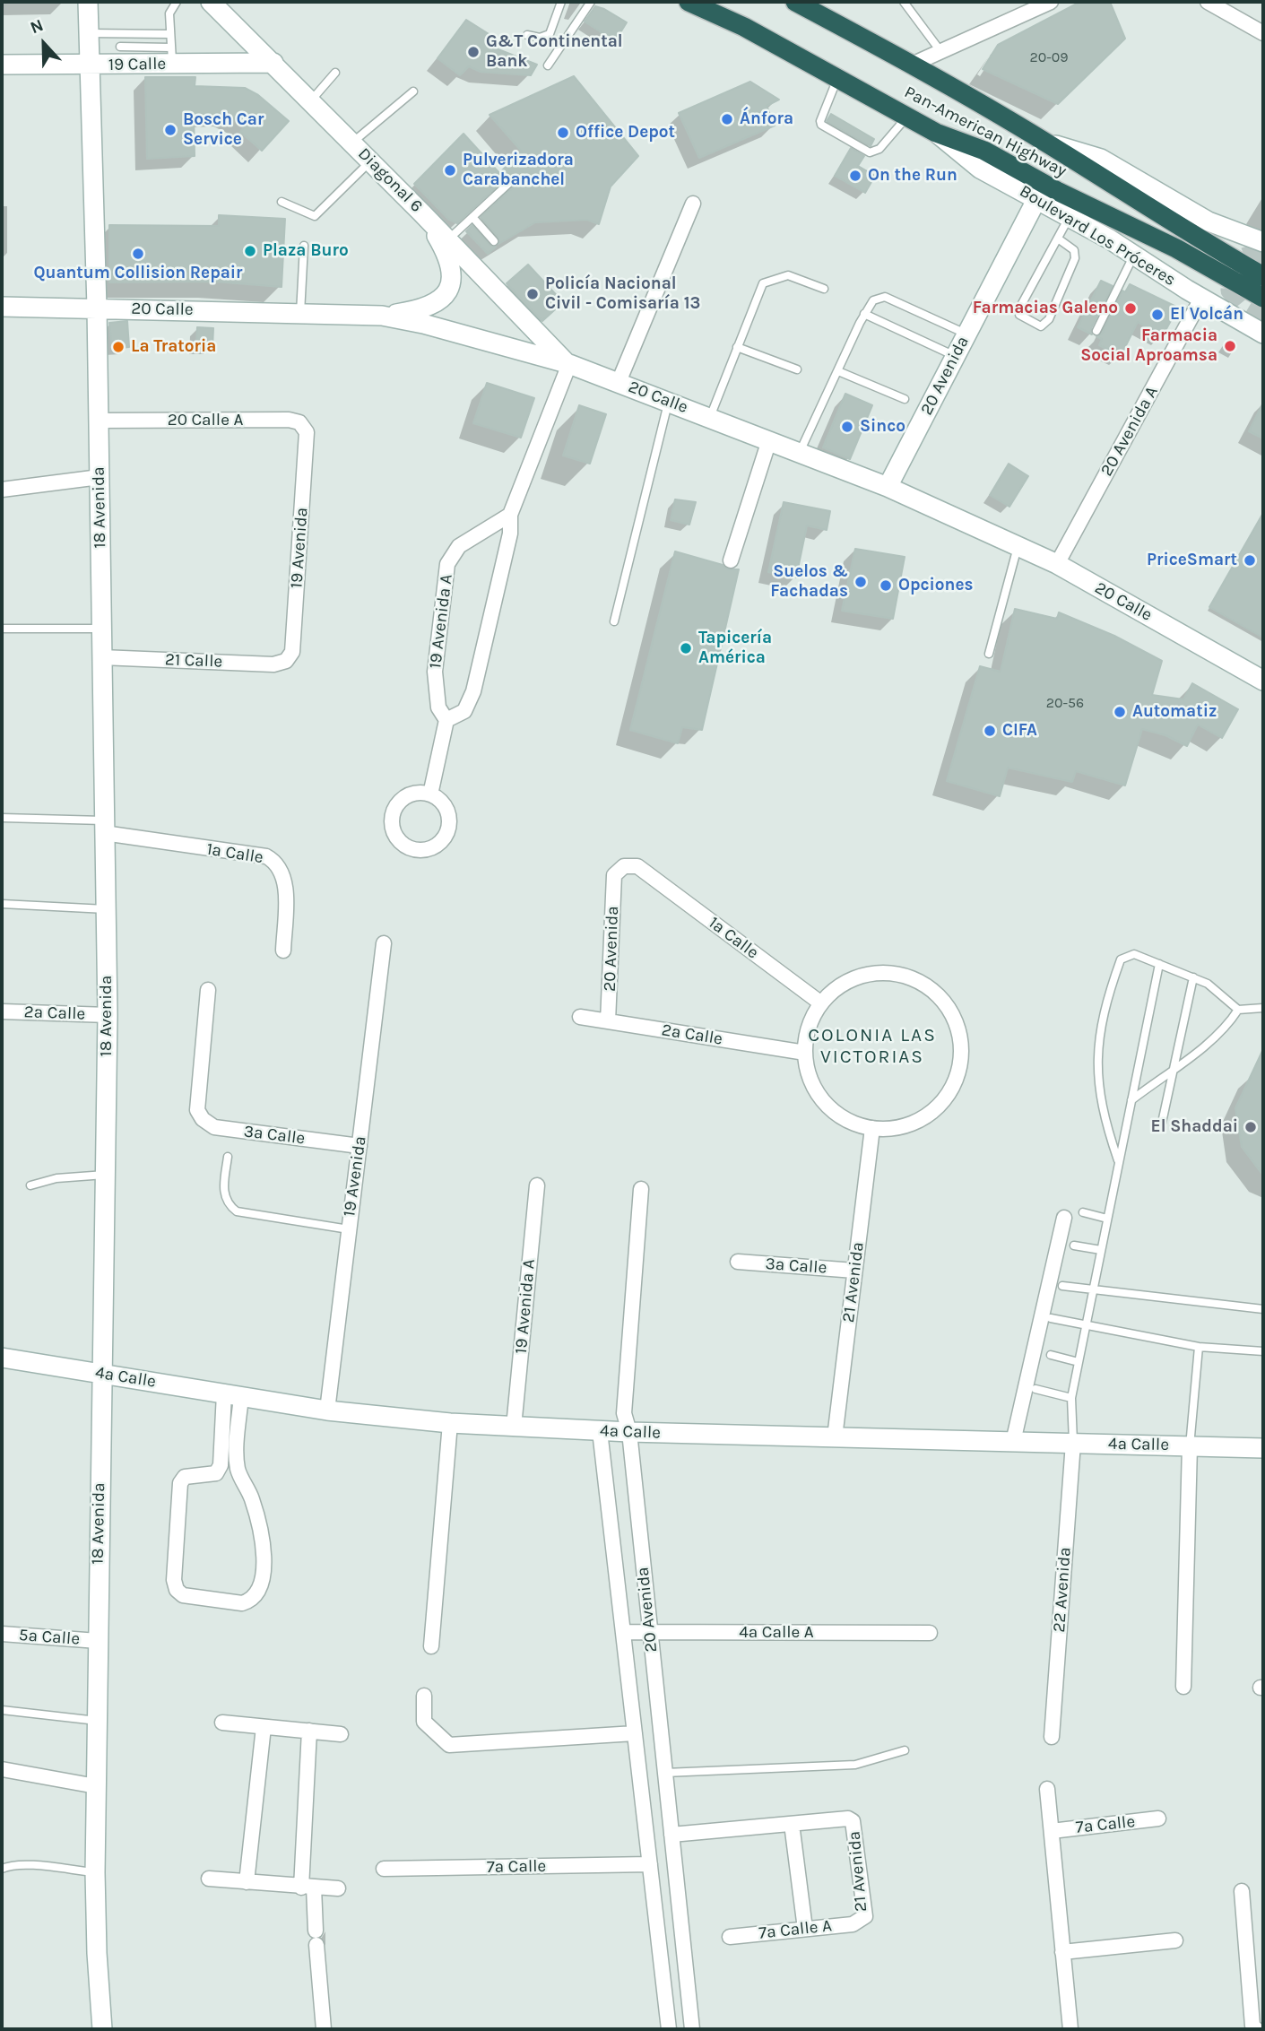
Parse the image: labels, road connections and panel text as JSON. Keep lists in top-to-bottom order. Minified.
{"streets":{"highway":["Pan-American Highway"],"street":["19 Calle","Diagonal 6","Boulevard Los Próceres","20 Calle","20 Avenida","20 Calle A","20 Avenida A","18 Avenida","19 Avenida","19 Avenida A","21 Calle","1a Calle","2a Calle","3a Calle","21 Avenida","4a Calle","22 Avenida","4a Calle A","5a Calle","7a Calle","7a Calle A"]},"crossings":[["19 Calle","Diagonal 6"],["19 Calle","18 Avenida"],["Pan-American Highway","Boulevard Los Próceres"],["Diagonal 6","20 Calle"],["Boulevard Los Próceres","20 Avenida"],["Boulevard Los Próceres","20 Avenida A"],["20 Calle","20 Avenida"],["20 Calle","20 Avenida A"],["20 Calle","18 Avenida"],["20 Avenida","1a Calle"],["20 Avenida","2a Calle"],["20 Avenida","4a Calle"],["20 Avenida","4a Calle A"],["20 Avenida","7a Calle"],["20 Calle A","18 Avenida"],["20 Calle A","19 Avenida"],["18 Avenida","21 Calle"],["18 Avenida","1a Calle"],["18 Avenida","2a Calle"],["18 Avenida","4a Calle"],["18 Avenida","5a Calle"],["19 Avenida","21 Calle"],["19 Avenida","3a Calle"],["19 Avenida","4a Calle"],["19 Avenida A","4a Calle"],["1a Calle","2a Calle"],["1a Calle","21 Avenida"],["2a Calle","21 Avenida"],["3a Calle","21 Avenida"],["21 Avenida","4a Calle"],["21 Avenida","7a Calle A"],["4a Calle","22 Avenida"]],"districts":["COLONIA LAS VICTORIAS"],"places":["G&T Continental Bank","Ánfora","Bosch Car Service","Office Depot","Pulverizadora Carabanchel","On the Run","Plaza Buro","Quantum Collision Repair","Policía Nacional Civil - Comisaría 13","Farmacias Galeno","El Volcán","Farmacia Social Aproamsa","La Tratoria","Sinco","PriceSmart","Suelos & Fachadas","Opciones","Tapicería América","Automatiz","CIFA","El Shaddai"],"house_numbers":["20-09","20-56"],"north":"top"}
